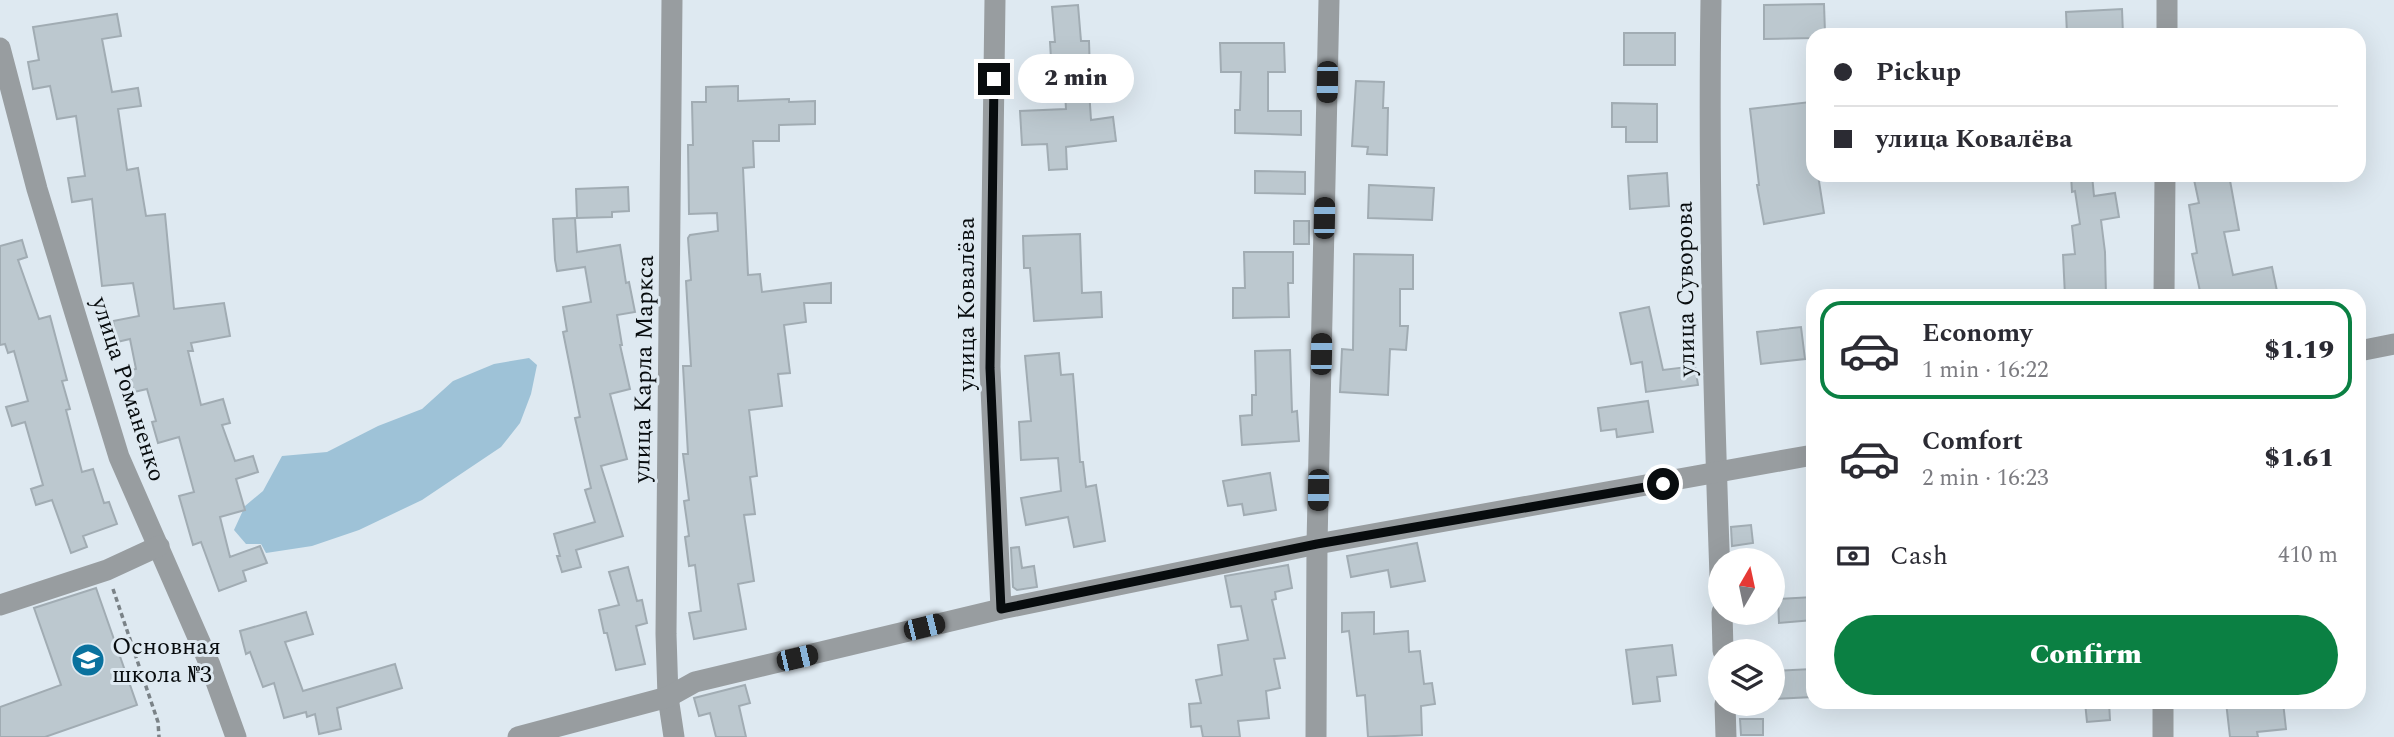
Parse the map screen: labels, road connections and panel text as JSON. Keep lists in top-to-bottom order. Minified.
{"streets":{"street":["улица Суворова","улица Ковалёва","улица Карла Маркса","улица Романенко"]},"places":{"school or university":["Основная школа №3"]},"north":"top","page":{"banner":["Pickup","улица Ковалёва"],"bubble":"2 min","list":[{"name":"Economy","note":"1 min · 16:22","value":"$1.19"},{"name":"Comfort","note":"2 min · 16:23","value":"$1.61"}],"pay":["Cash","410 m"],"buttons":"Confirm"}}
